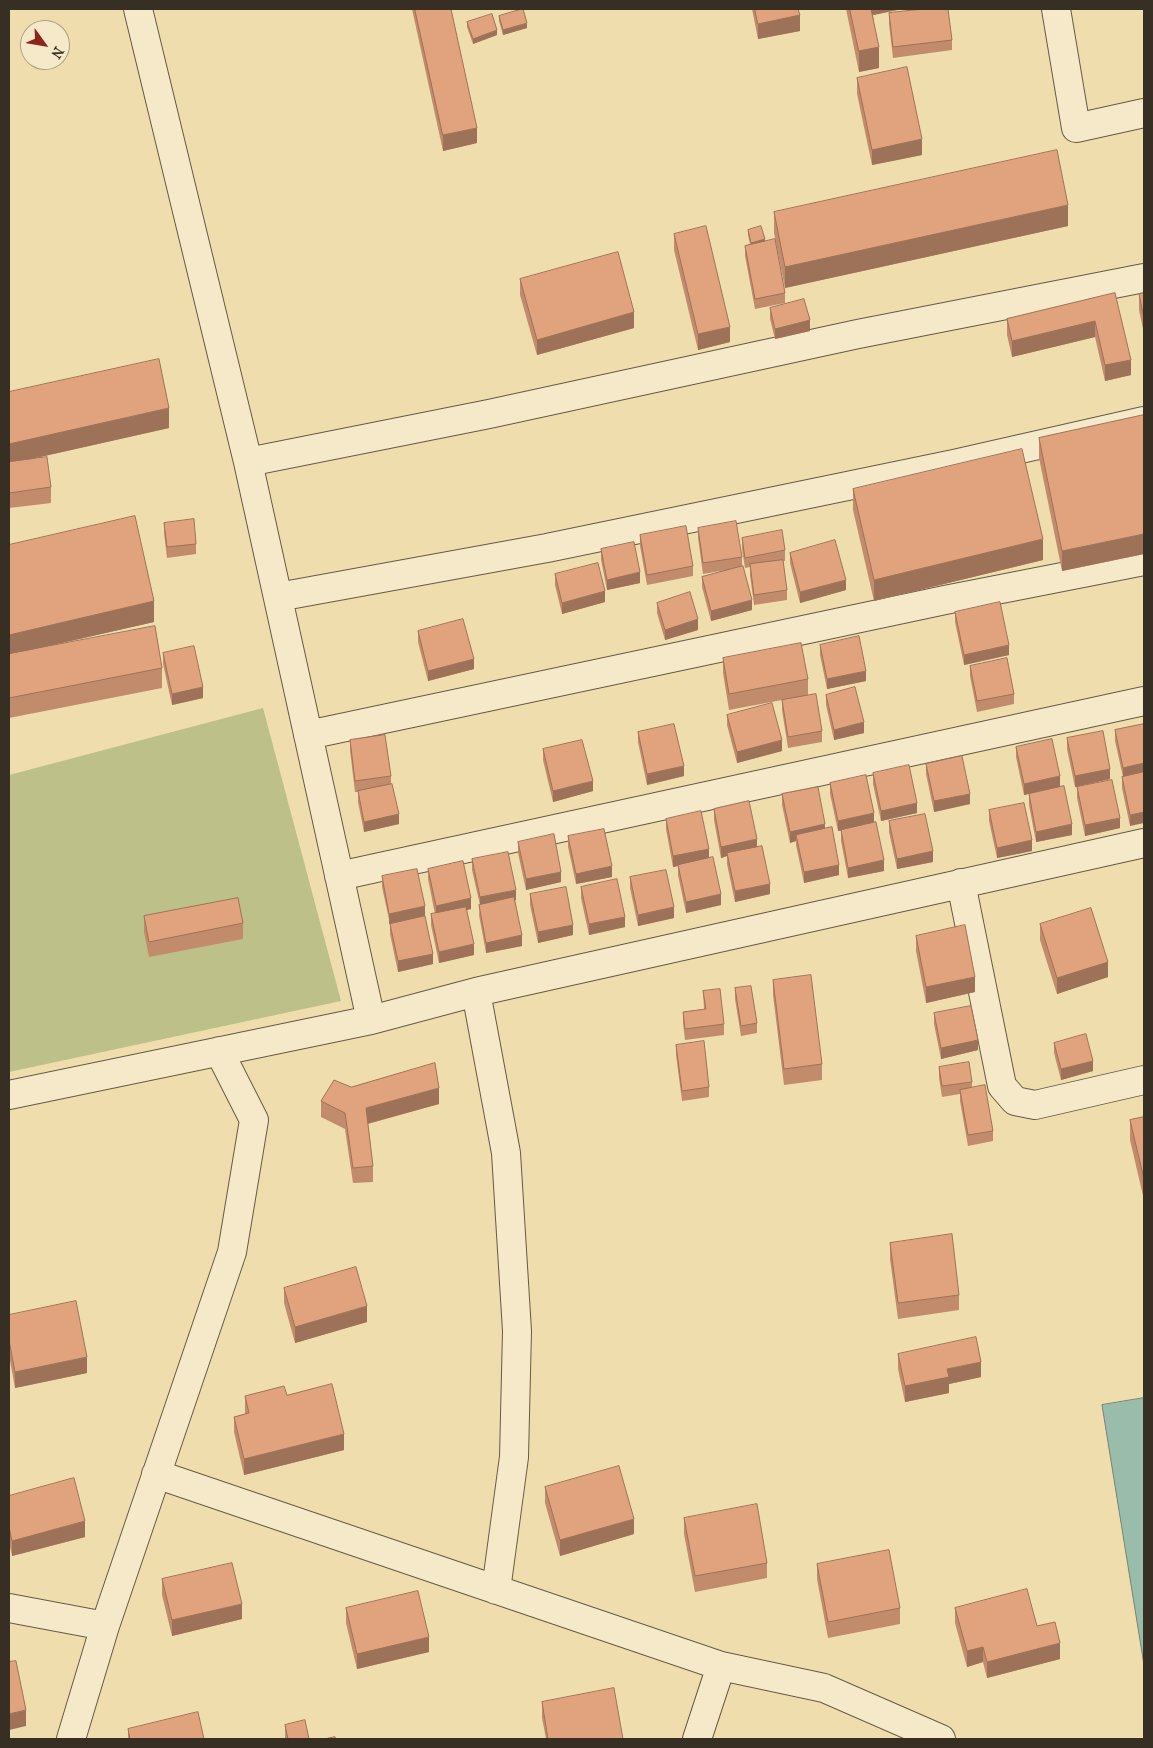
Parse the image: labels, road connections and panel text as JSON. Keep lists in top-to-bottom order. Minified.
{"north":"bottom right"}
